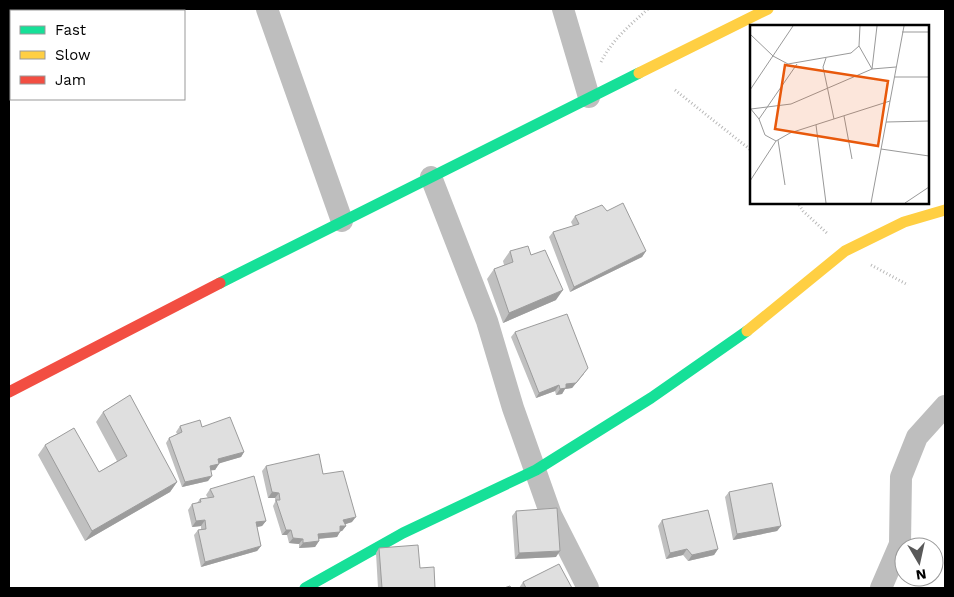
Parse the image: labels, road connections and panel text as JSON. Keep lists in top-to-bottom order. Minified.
{"legend":["Fast","Slow","Jam"],"north":"bottom"}
